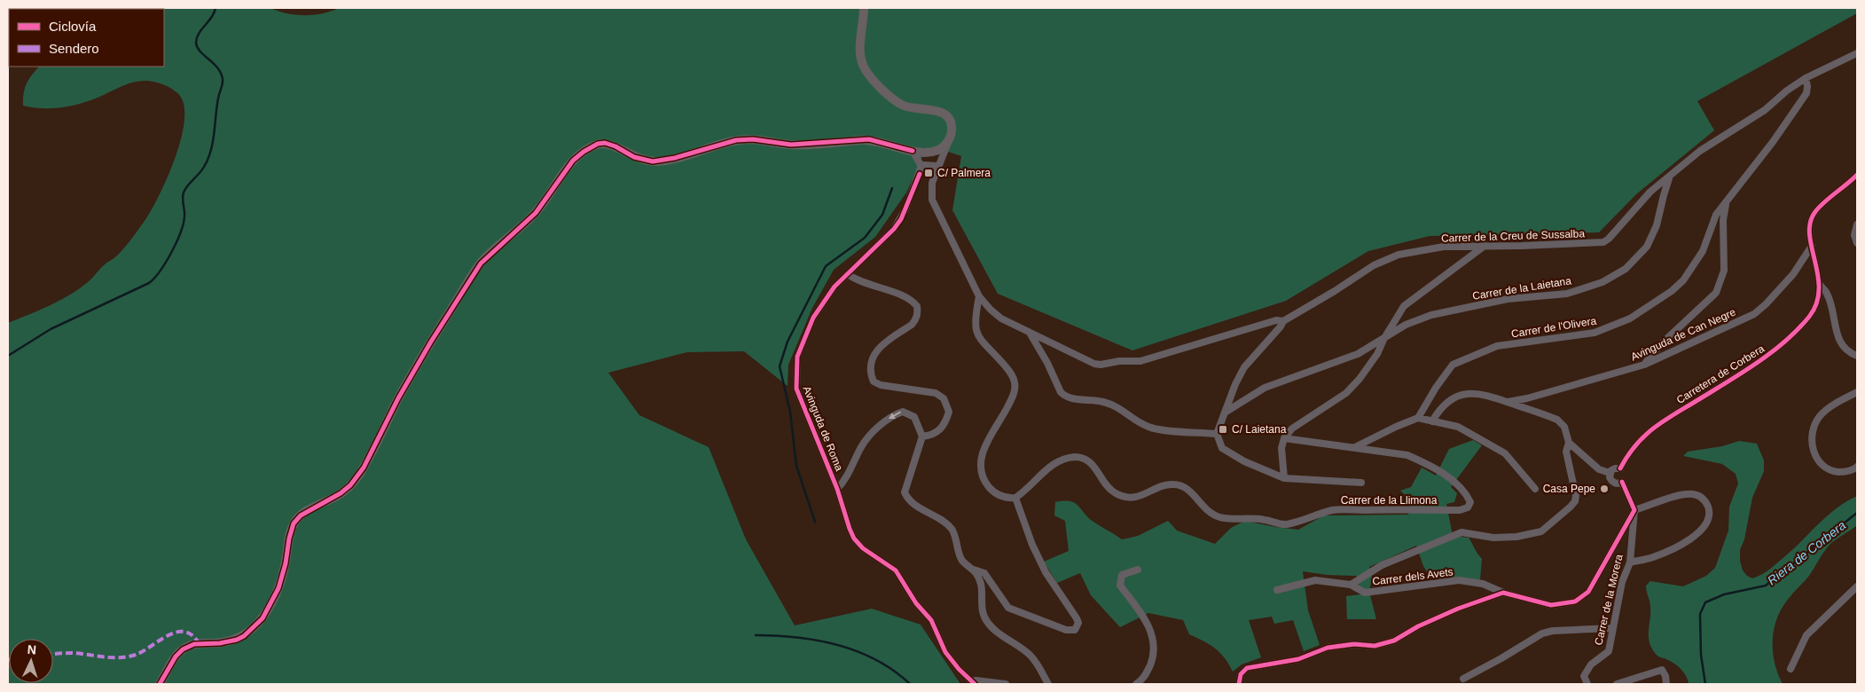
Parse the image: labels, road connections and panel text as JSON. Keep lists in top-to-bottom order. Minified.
{"streets":{"street":["Carrer de la Creu de Sussalba","Carrer de la Laietana","Carrer de l'Olivera","Avinguda de Can Negre","Carretera de Corbera","Avinguda de Roma","Carrer de la Llimona","Carrer dels Avets","Carrer de la Morera"]},"crossings":[["Carrer de la Creu de Sussalba","Carrer de la Laietana"],["Carrer de la Creu de Sussalba","Carrer de l'Olivera"],["Avinguda de Can Negre","Carretera de Corbera"],["Carrer dels Avets","Carrer de la Morera"]],"water":["Riera de Corbera"],"places":{"transit":["C/ Palmera","C/ Laietana"],"other":["Casa Pepe"]},"legend":["Ciclovía","Sendero"],"north":"top"}
